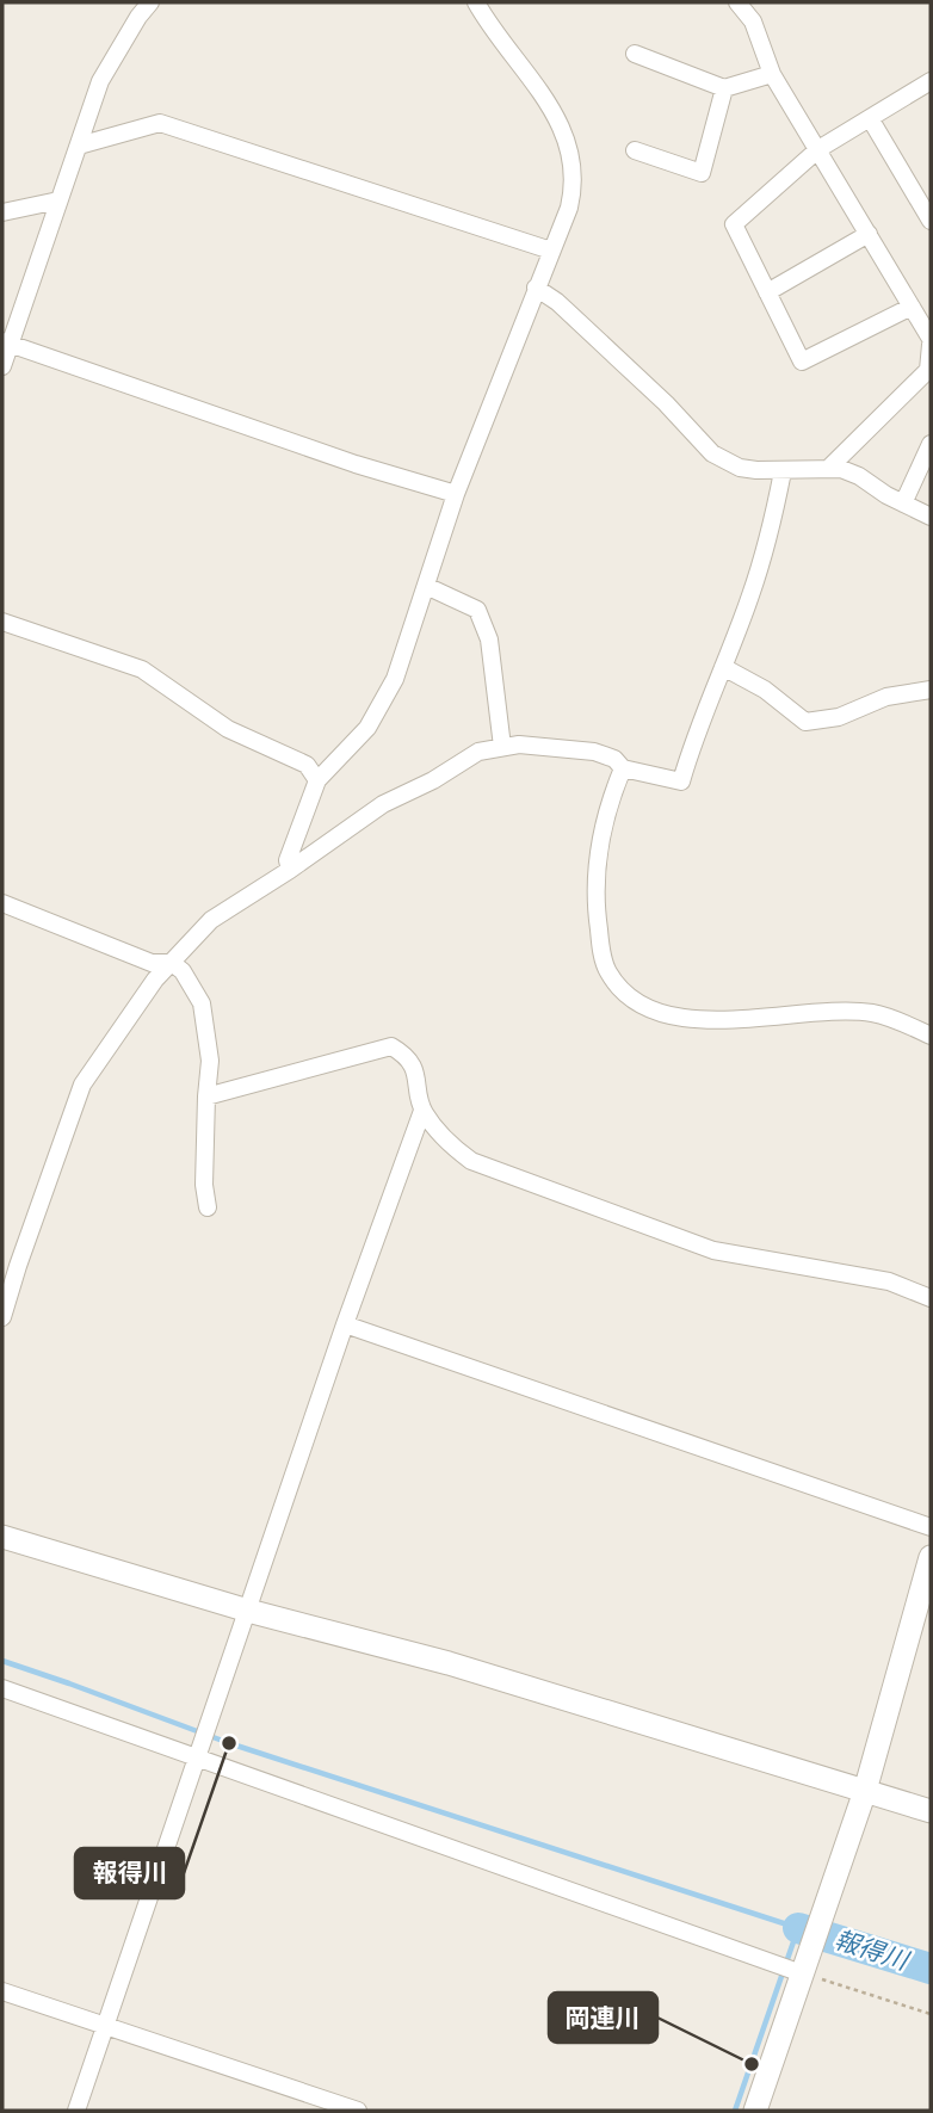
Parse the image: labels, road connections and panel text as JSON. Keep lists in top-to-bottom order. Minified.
{"water":["報得川"],"places":["報得川","岡連川"]}
